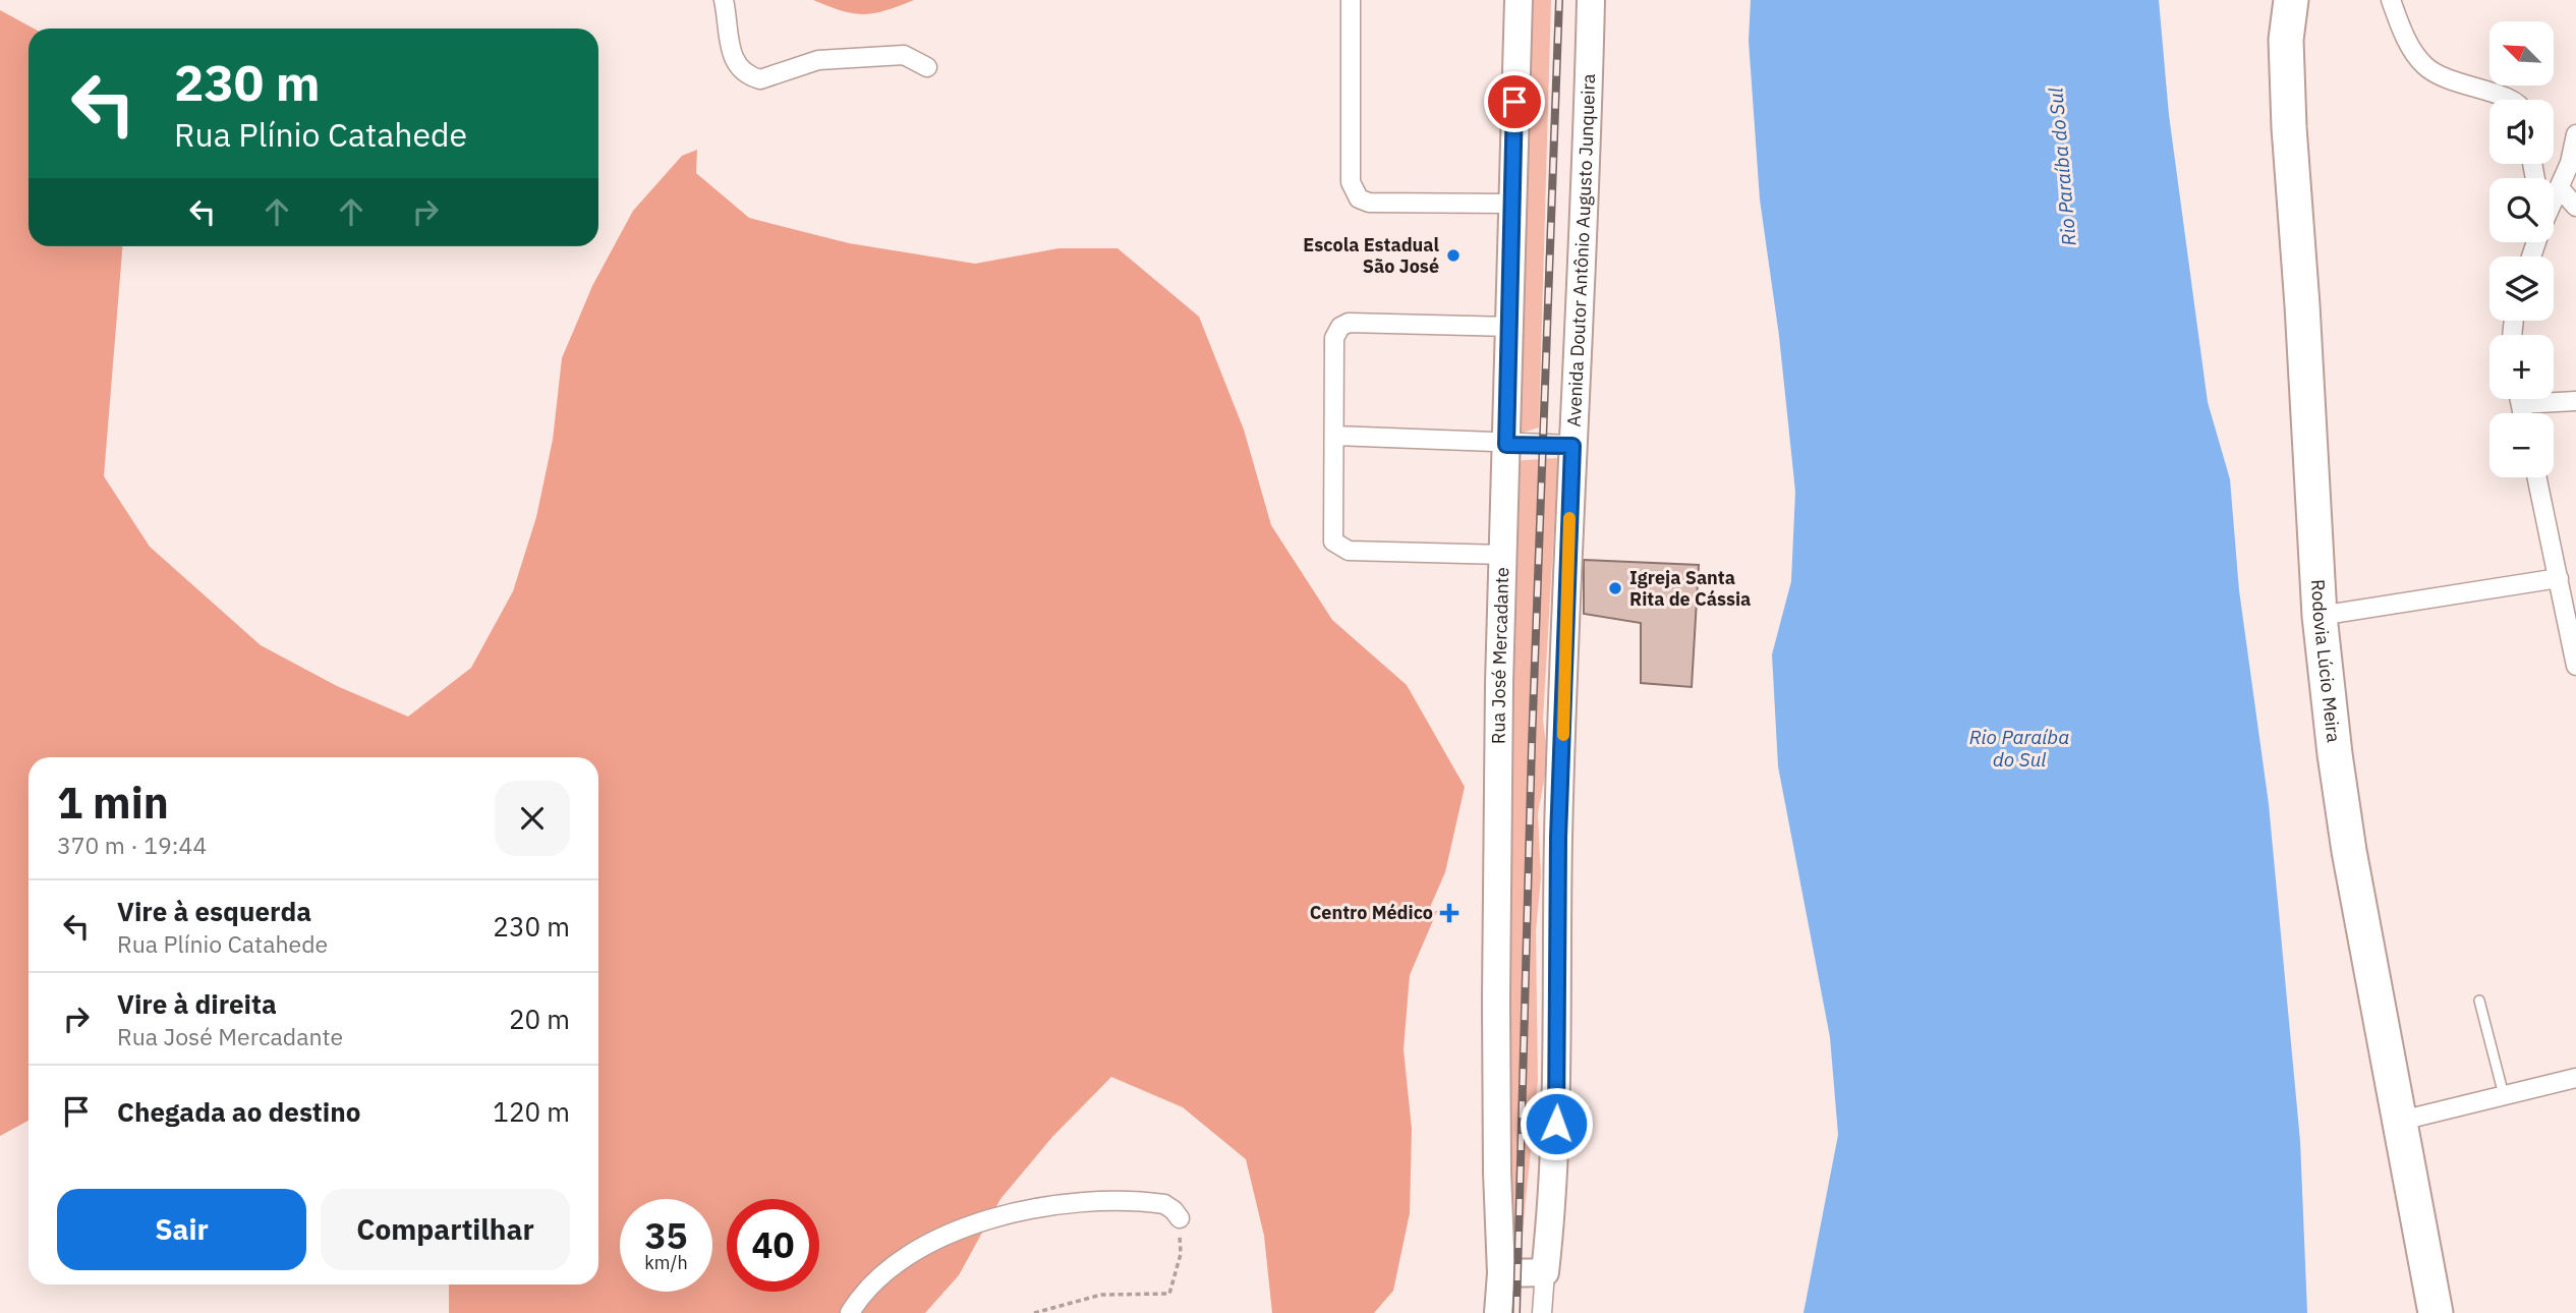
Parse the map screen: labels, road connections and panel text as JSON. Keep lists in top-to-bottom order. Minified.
{"streets":{"highway":["Rodovia Lúcio Meira"],"street":["Avenida Doutor Antônio Augusto Junqueira","Rua José Mercadante"]},"water":["Rio Paraíba do Sul"],"places":{"other":["Escola Estadual São José","Igreja Santa Rita de Cássia"],"health":["Centro Médico"]},"north":"top left","page":{"map_buttons":["+","−"],"turn":["230 m","Rua Plínio Catahede"],"heading":["1 min","370 m · 19:44"],"list":[{"name":"Vire à esquerda","note":"Rua Plínio Catahede","value":"230 m"},{"name":"Vire à direita","note":"Rua José Mercadante","value":"20 m"},{"name":"Chegada ao destino","value":"120 m"}],"buttons":["Sair","Compartilhar"],"speed":"35 km/h","limit":"40"}}
